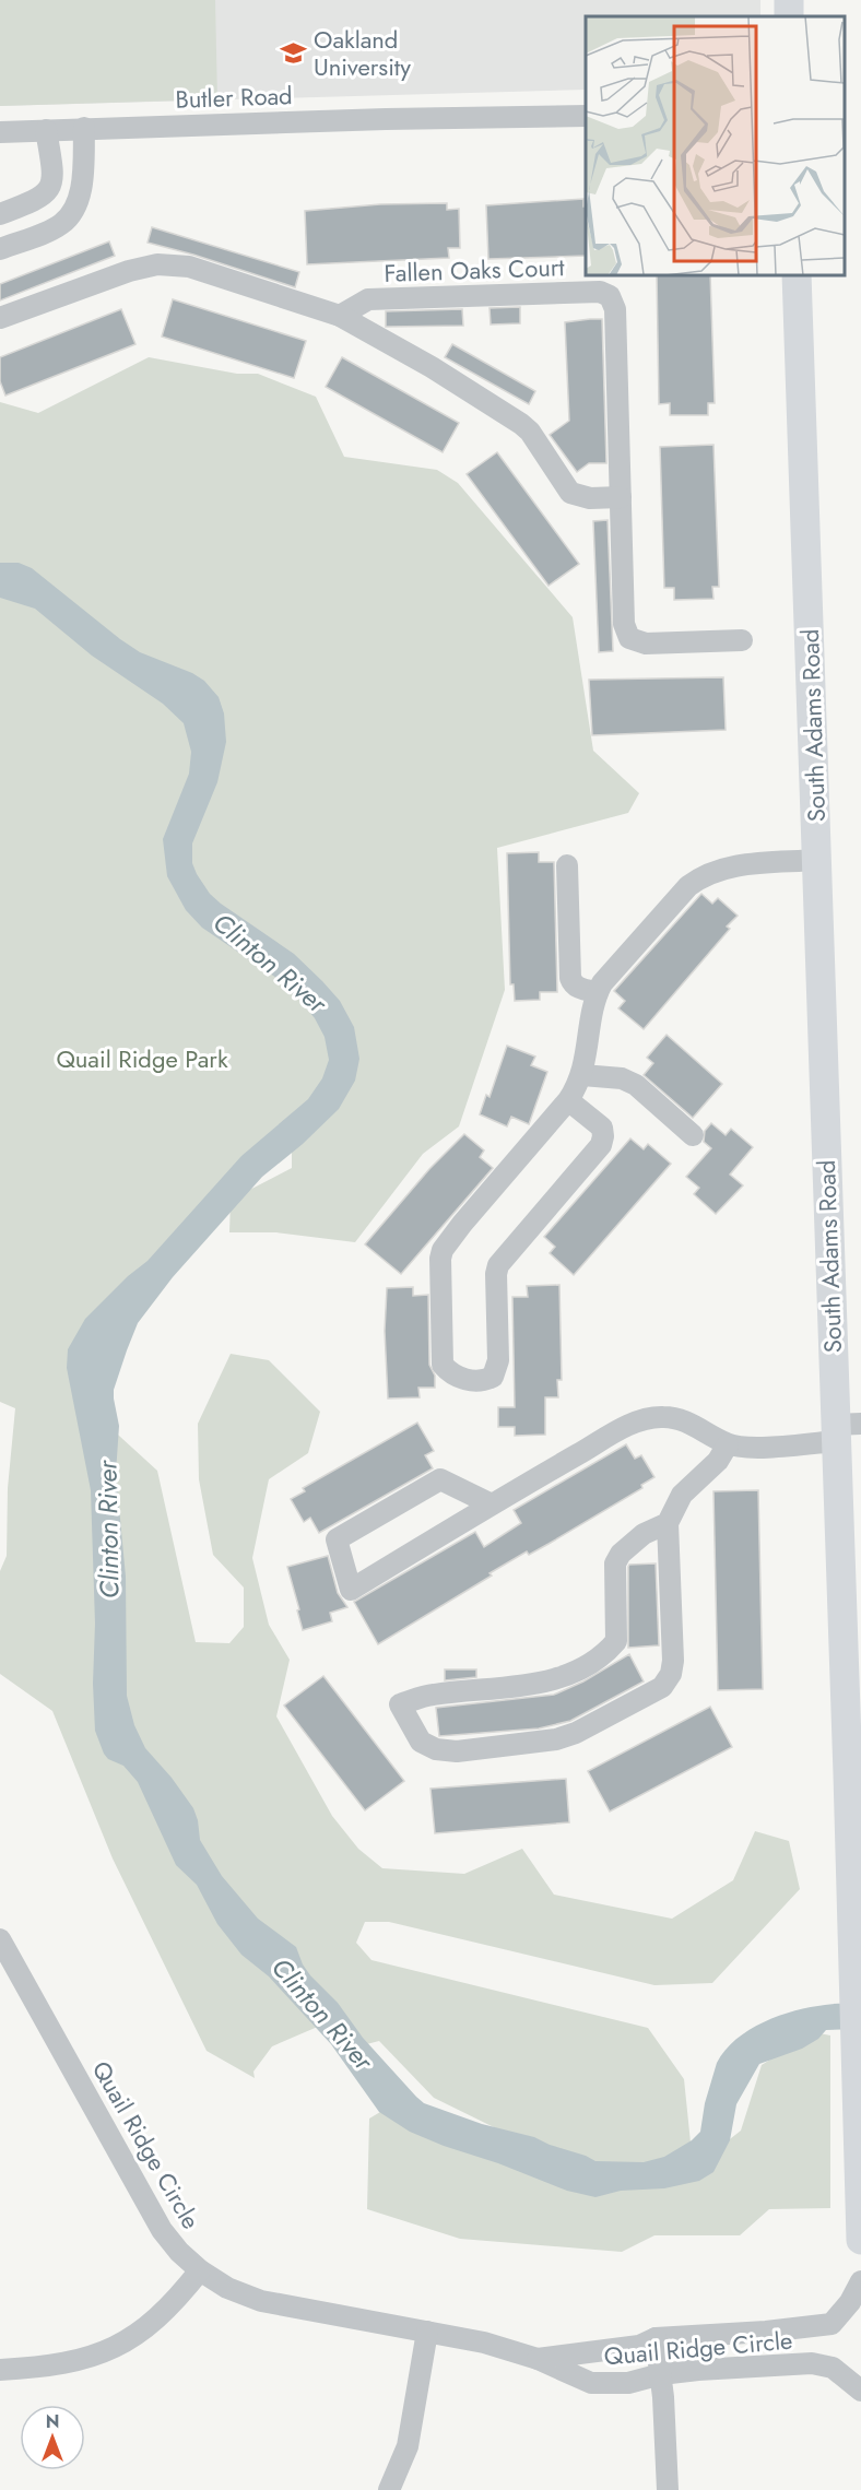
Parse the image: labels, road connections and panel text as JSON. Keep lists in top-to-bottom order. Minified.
{"streets":{"main road":["South Adams Road"],"street":["Butler Road","Fallen Oaks Court","Quail Ridge Circle"]},"water":["Clinton River"],"parks":["Quail Ridge Park"],"places":{"school or university":["Oakland University"]},"north":"top"}
